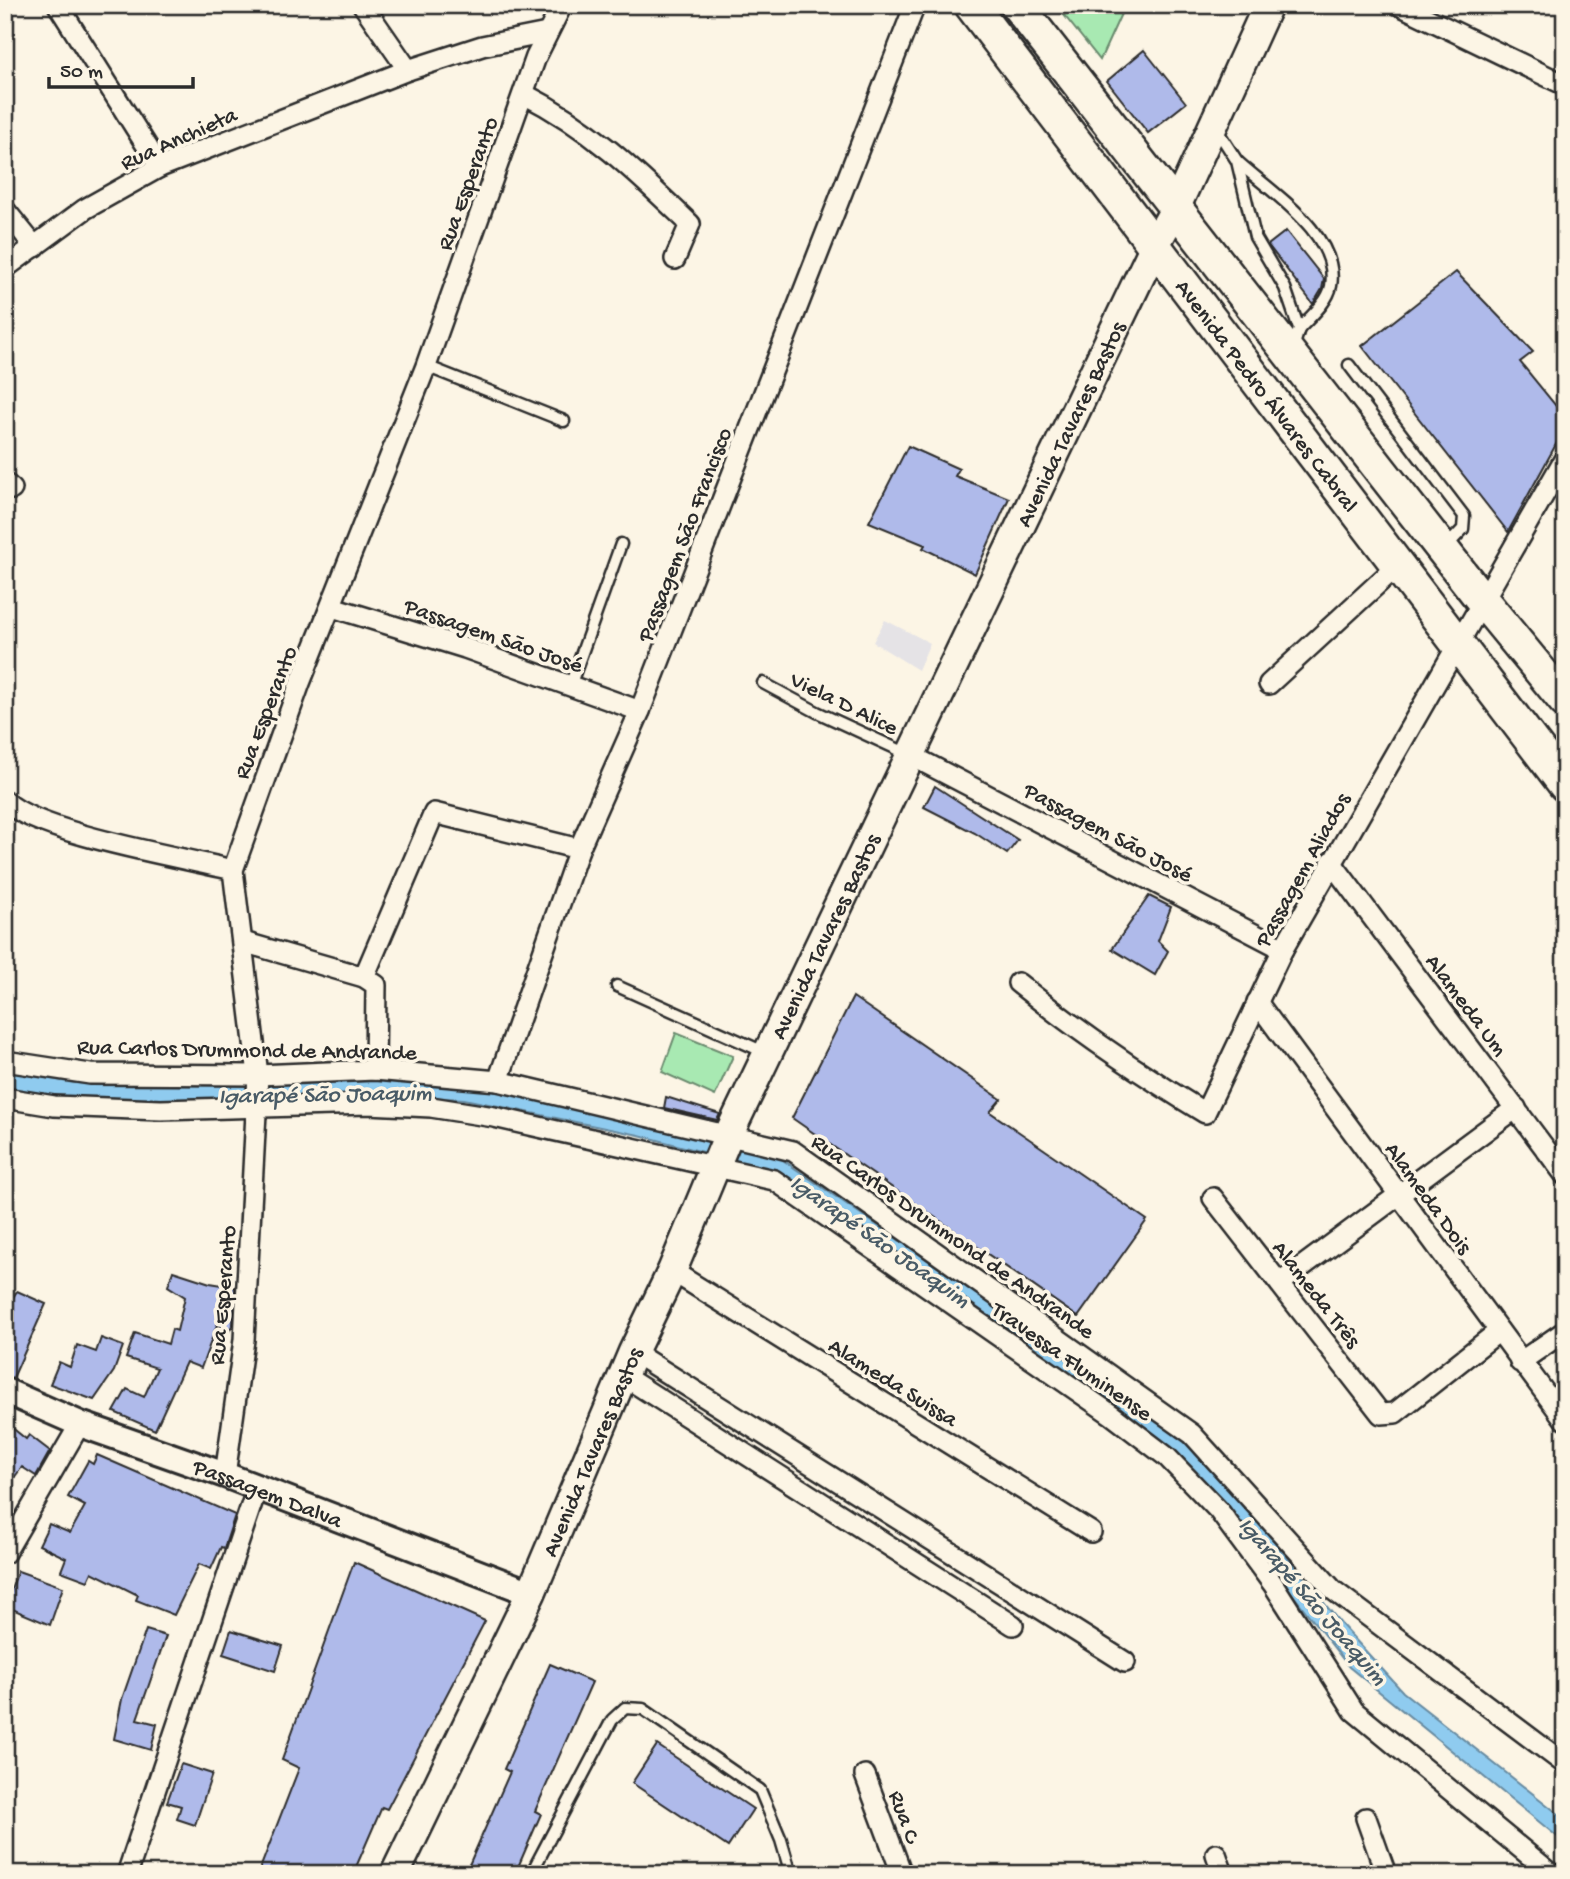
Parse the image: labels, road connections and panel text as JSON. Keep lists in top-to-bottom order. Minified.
{"streets":{"main road":["Avenida Pedro Álvares Cabral","Avenida Tavares Bastos"],"street":["Rua Anchieta","Rua Esperanto","Passagem São Francisco","Passagem São José","Passagem Aliados","Alameda Um","Rua Carlos Drummond de Andrande","Alameda Dois","Alameda Três","Travessa Fluminense","Alameda Suissa","Passagem Dalva","Rua C"],"lane":["Viela D Alice"]},"crossings":[["Rua Anchieta","Rua Esperanto"],["Rua Esperanto","Passagem São José"],["Rua Esperanto","Rua Carlos Drummond de Andrande"],["Rua Esperanto","Travessa Fluminense"],["Rua Esperanto","Passagem Dalva"],["Avenida Pedro Álvares Cabral","Avenida Tavares Bastos"],["Avenida Pedro Álvares Cabral","Passagem Aliados"],["Avenida Tavares Bastos","Passagem São José"],["Avenida Tavares Bastos","Viela D Alice"],["Avenida Tavares Bastos","Rua Carlos Drummond de Andrande"],["Avenida Tavares Bastos","Travessa Fluminense"],["Avenida Tavares Bastos","Alameda Suissa"],["Avenida Tavares Bastos","Passagem Dalva"],["Passagem São Francisco","Passagem São José"],["Passagem São Francisco","Rua Carlos Drummond de Andrande"],["Passagem São José","Viela D Alice"],["Passagem São José","Passagem Aliados"],["Passagem Aliados","Alameda Um"],["Passagem Aliados","Alameda Dois"],["Rua Carlos Drummond de Andrande","Travessa Fluminense"],["Alameda Dois","Alameda Três"]],"water":["Igarapé São Joaquim"],"scale_bar":"50 m"}
